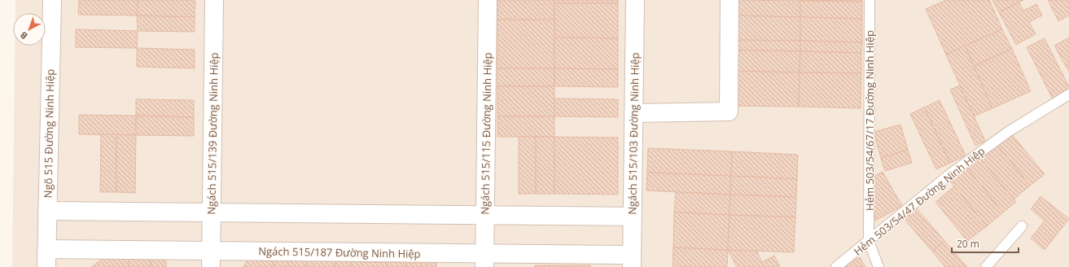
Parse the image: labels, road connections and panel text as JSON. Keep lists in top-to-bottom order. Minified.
{"streets":{"street":["Ngõ 515 Đường Ninh Hiệp","Ngách 515/139 Đường Ninh Hiệp","Ngách 515/115 Đường Ninh Hiệp","Ngách 515/103 Đường Ninh Hiệp","Ngách 515/187 Đường Ninh Hiệp"],"lane":["Hẻm 503/54/67/17 Đường Ninh Hiệp","Hẻm 503/54/47 Đường Ninh Hiệp"]},"crossings":[["Hẻm 503/54/67/17 Đường Ninh Hiệp","Hẻm 503/54/47 Đường Ninh Hiệp"],["Ngõ 515 Đường Ninh Hiệp","Ngách 515/187 Đường Ninh Hiệp"],["Ngách 515/139 Đường Ninh Hiệp","Ngách 515/187 Đường Ninh Hiệp"],["Ngách 515/115 Đường Ninh Hiệp","Ngách 515/187 Đường Ninh Hiệp"],["Ngách 515/103 Đường Ninh Hiệp","Ngách 515/187 Đường Ninh Hiệp"]],"scale_bar":"20 m","north":"bottom left"}
